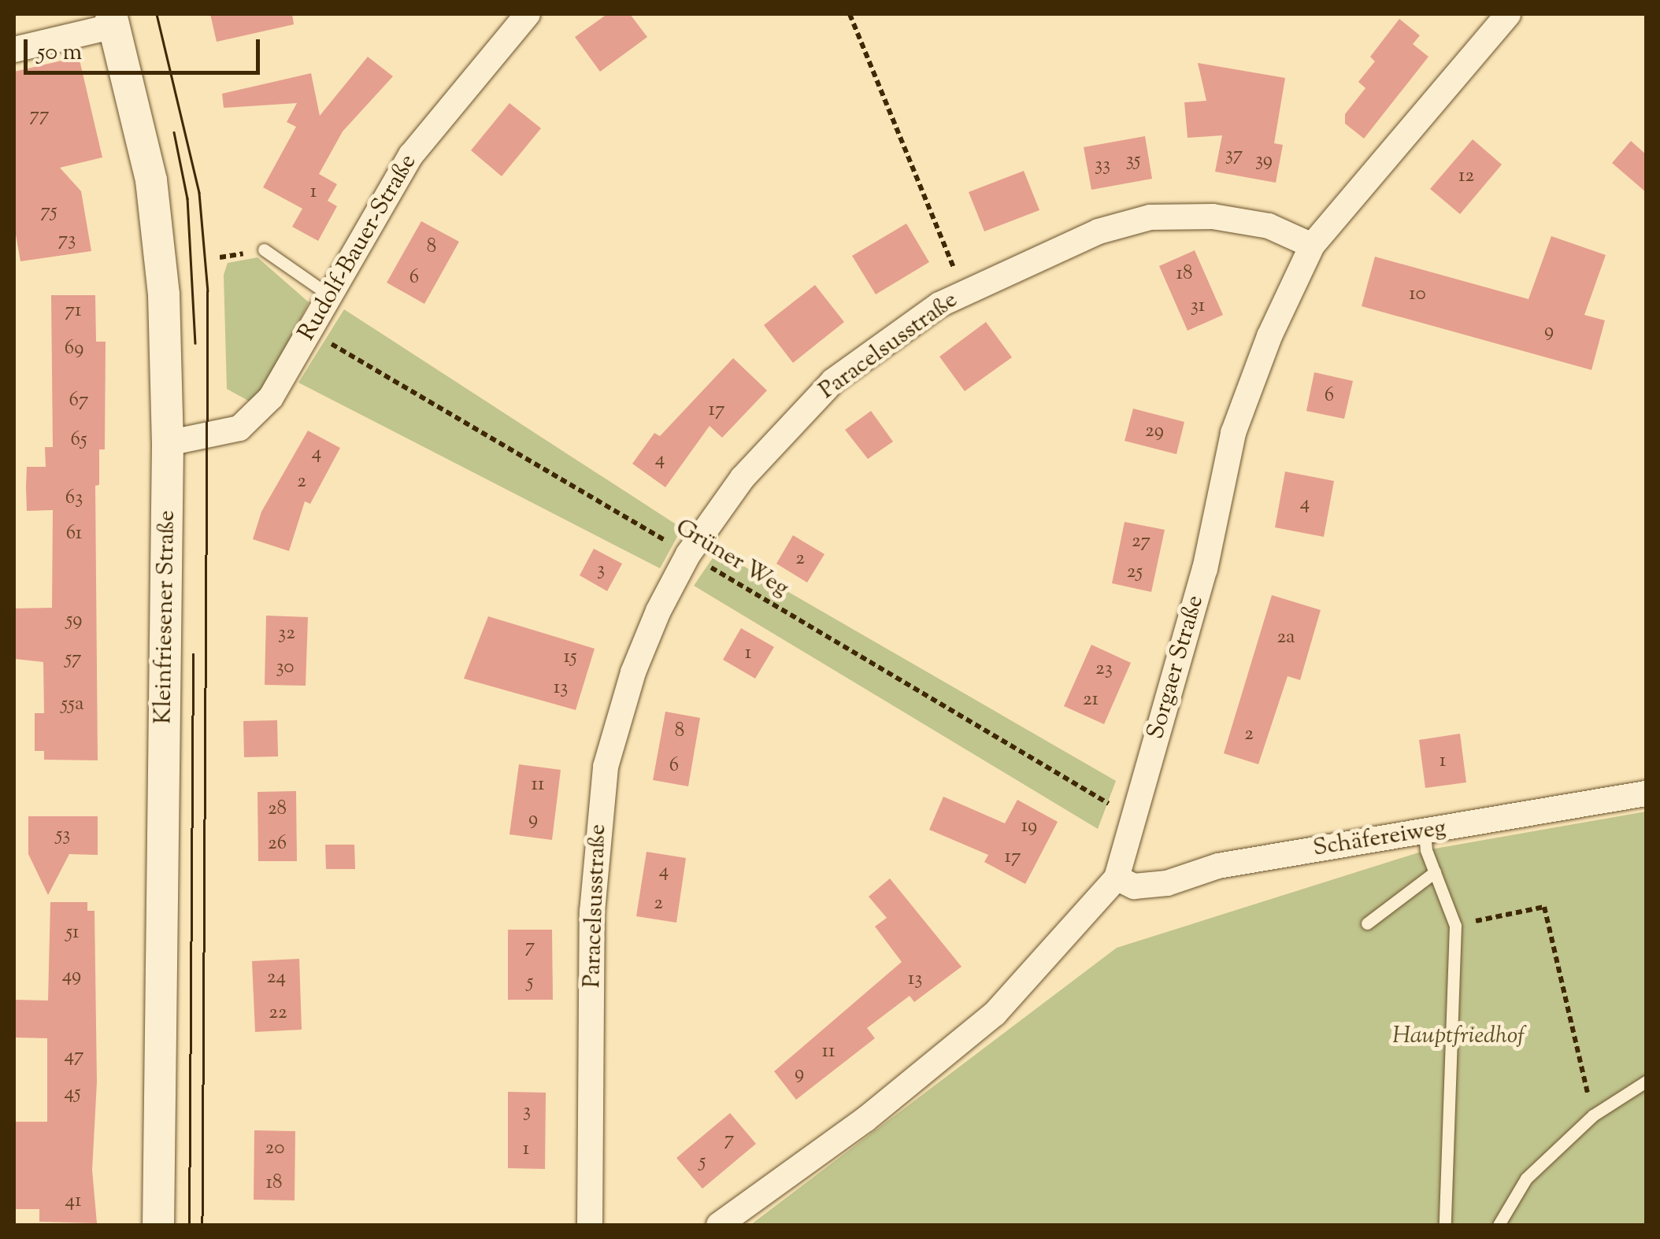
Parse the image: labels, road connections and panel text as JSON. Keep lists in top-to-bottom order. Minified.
{"streets":{"street":["Rudolf-Bauer-Straße","Paracelsusstraße","Kleinfriesener Straße","Sorgaer Straße","Schäfereiweg"],"path":["Grüner Weg"]},"crossings":[["Rudolf-Bauer-Straße","Grüner Weg"],["Rudolf-Bauer-Straße","Kleinfriesener Straße"],["Paracelsusstraße","Grüner Weg"],["Paracelsusstraße","Sorgaer Straße"],["Grüner Weg","Sorgaer Straße"],["Sorgaer Straße","Schäfereiweg"]],"parks":["Hauptfriedhof"],"house_numbers":["77","37","35","39","33","12","1","75","73","8","18","6","10","31","71","9","69","6","67","17","29","65","4","4","2","63","4","61","27","2","3","25","59","32","2a","1","15","57","30","23","13","21","55a","8","2","1","6","11","28","9","19","53","26","17","4","2","51","7","49","24","13","5","22","11","47","9","45","3","7","20","1","5","18","41"],"scale_bar":"50 m"}
